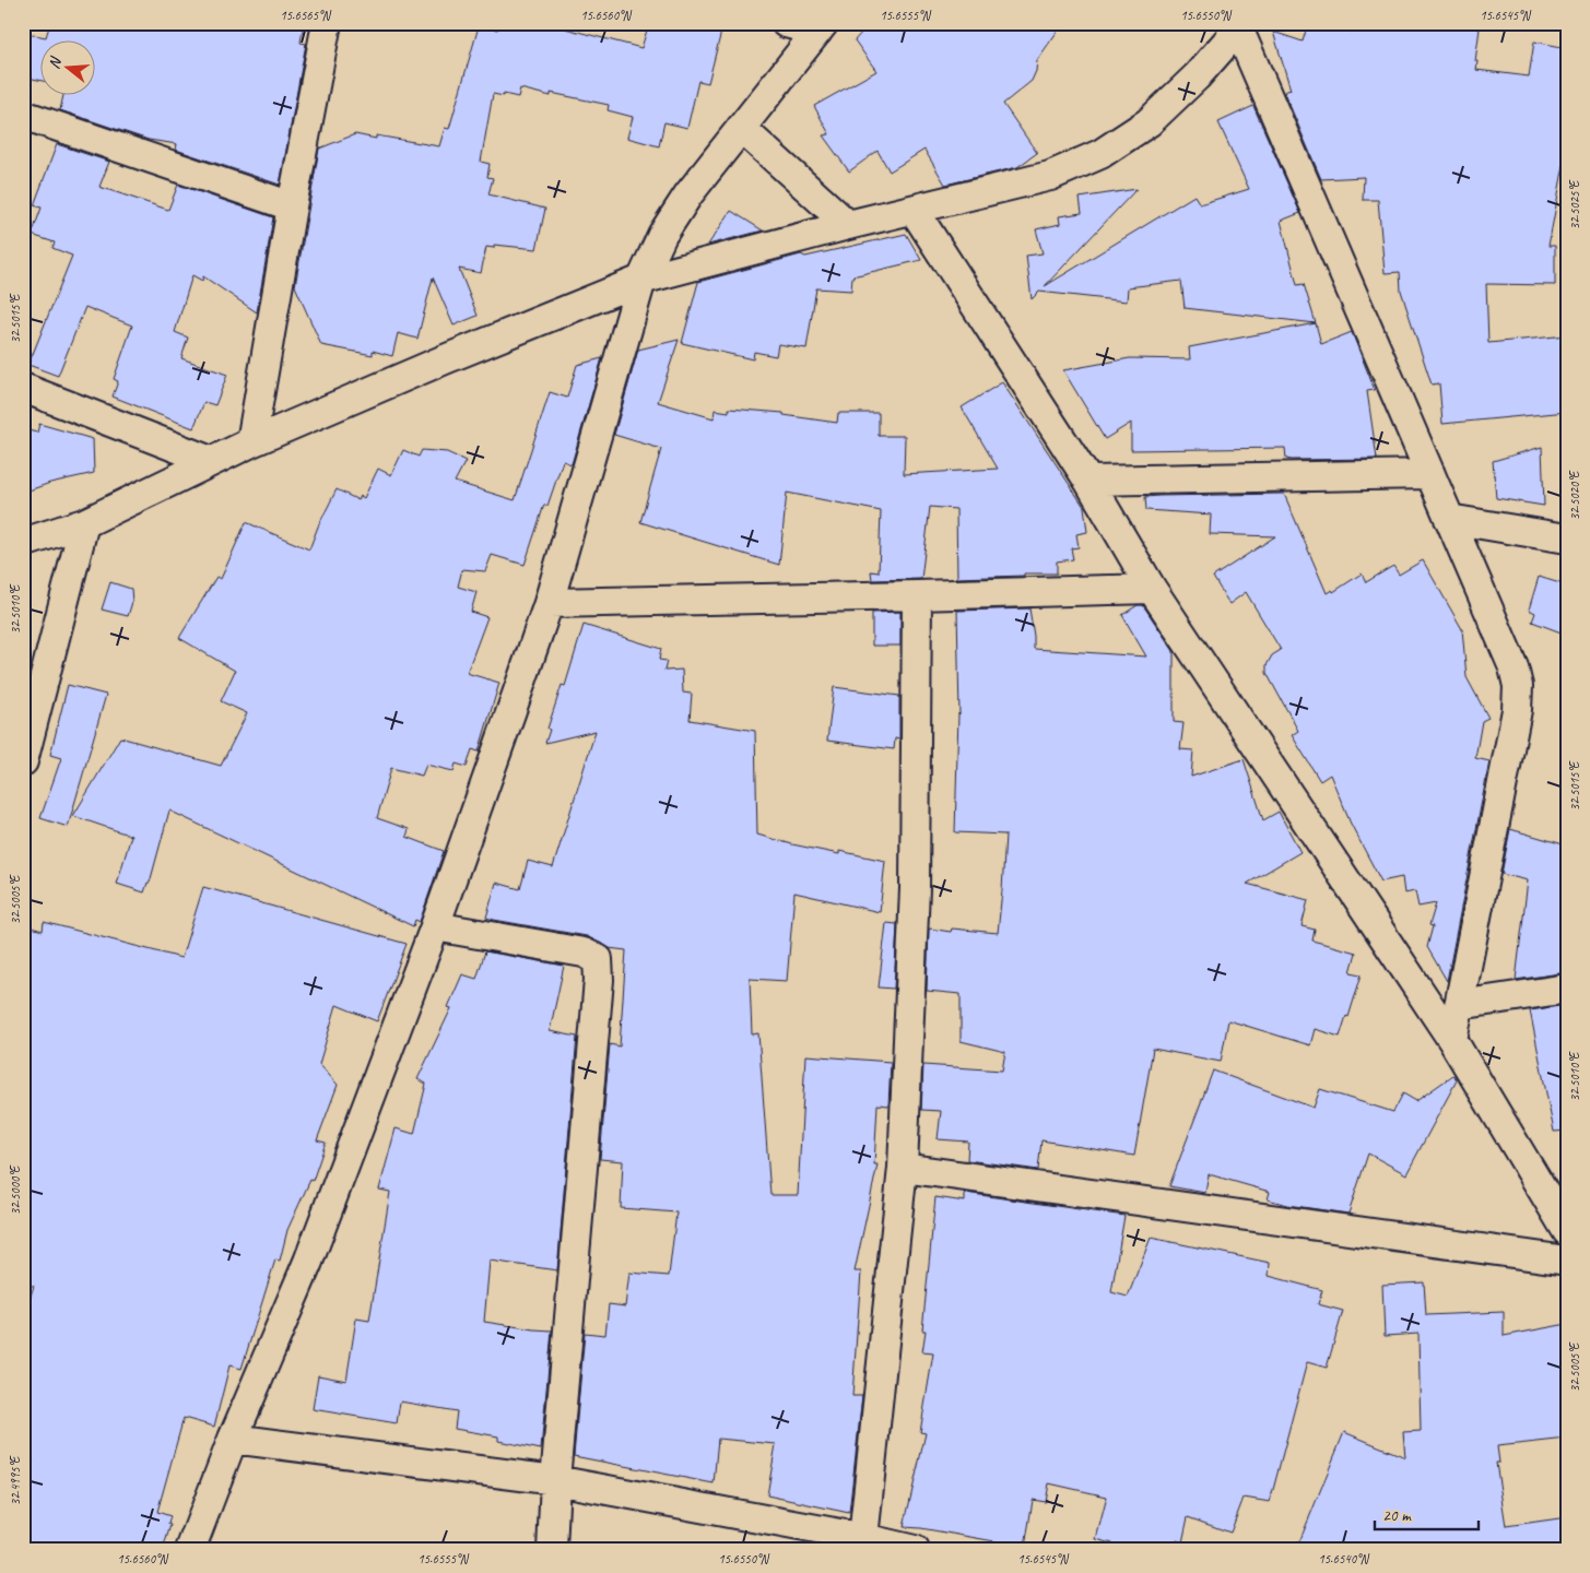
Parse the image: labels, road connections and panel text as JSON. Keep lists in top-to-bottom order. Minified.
{"scale_bar":"20 m","north":"left","coordinates":["15.6565°N","15.6560°N","15.6555°N","15.6550°N","15.6545°N","32.5025°E","32.5015°E","32.5020°E","32.5010°E","32.5005°E","32.5000°E","32.4995°E","15.6540°N"]}
